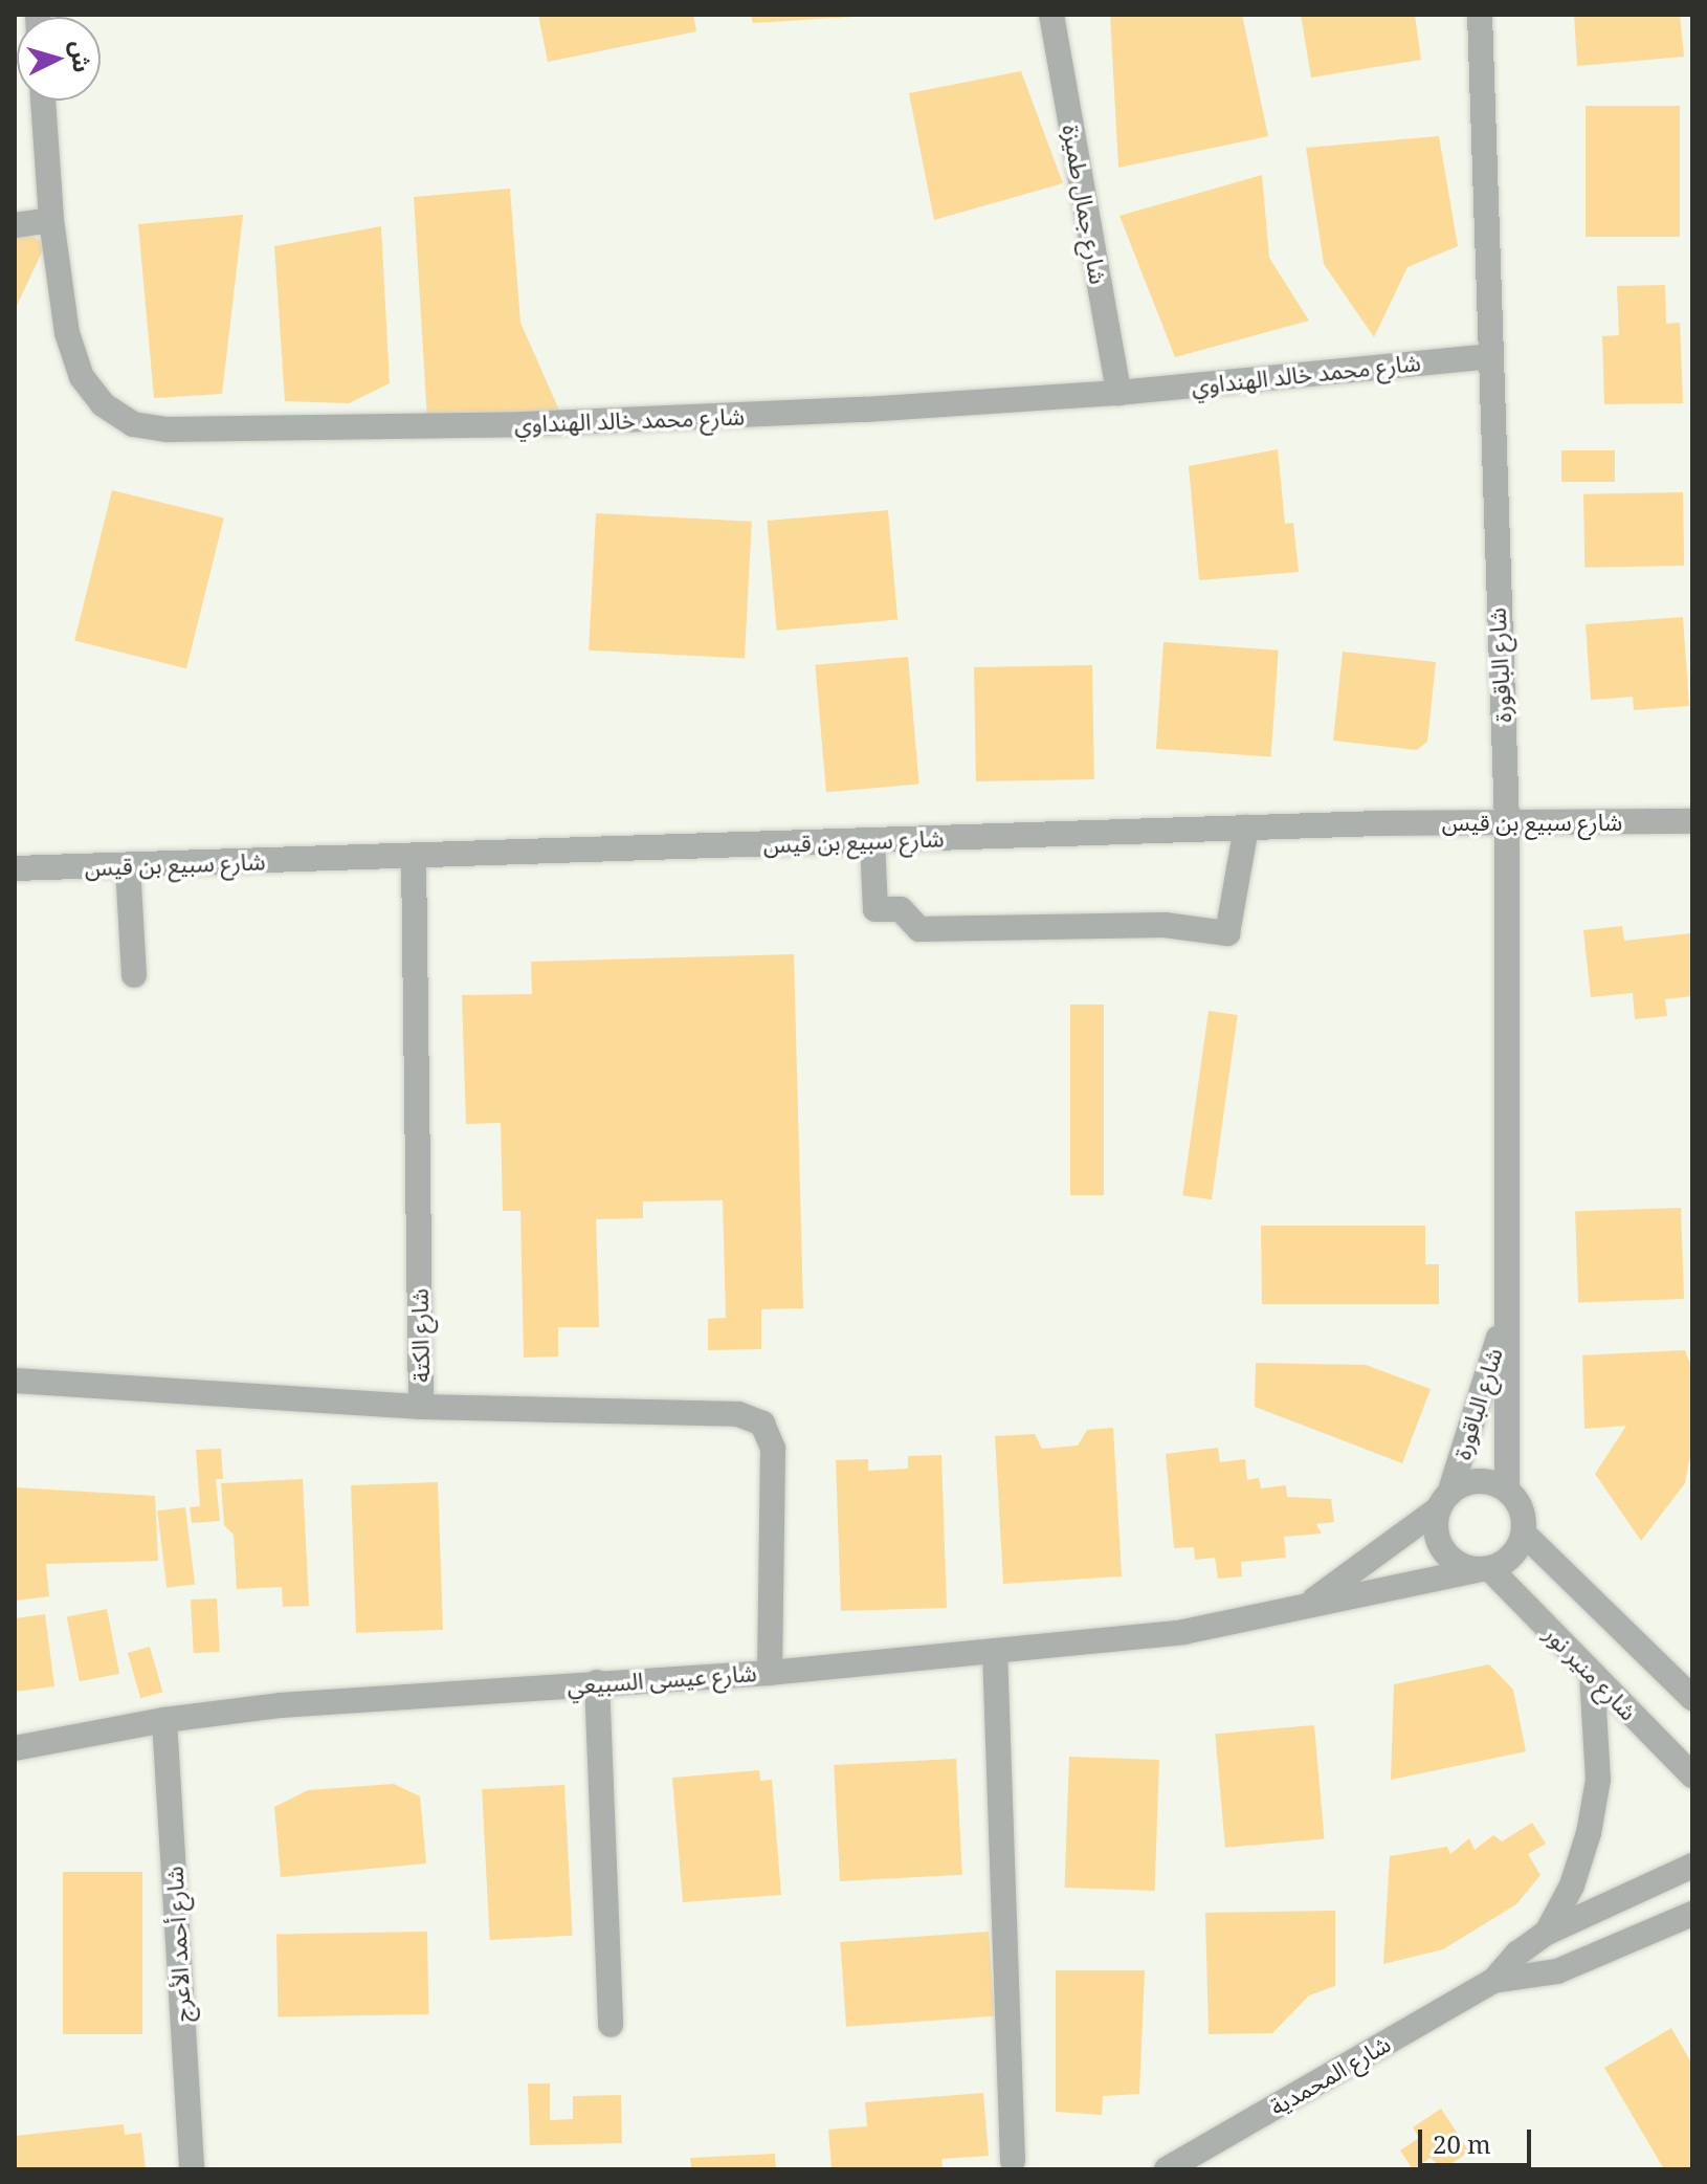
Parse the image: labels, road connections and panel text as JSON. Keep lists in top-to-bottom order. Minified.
{"streets":{"street":["شارع جمال طميزة","شارع محمد خالد الهنداوي","شارع الباقورة","شارع سبيع بن قيس","شارع الكتة","شارع منير نور","شارع عيسى السبيعي","شارع أحمد الأعرج","شارع المحمدية"]},"crossings":[["شارع جمال طميزة","شارع محمد خالد الهنداوي"],["شارع محمد خالد الهنداوي","شارع الباقورة"],["شارع الباقورة","شارع سبيع بن قيس"],["شارع الباقورة","شارع منير نور"],["شارع الباقورة","شارع عيسى السبيعي"],["شارع سبيع بن قيس","شارع الكتة"],["شارع منير نور","شارع عيسى السبيعي"],["شارع عيسى السبيعي","شارع أحمد الأعرج"]],"scale_bar":"20 m","north":"right"}
